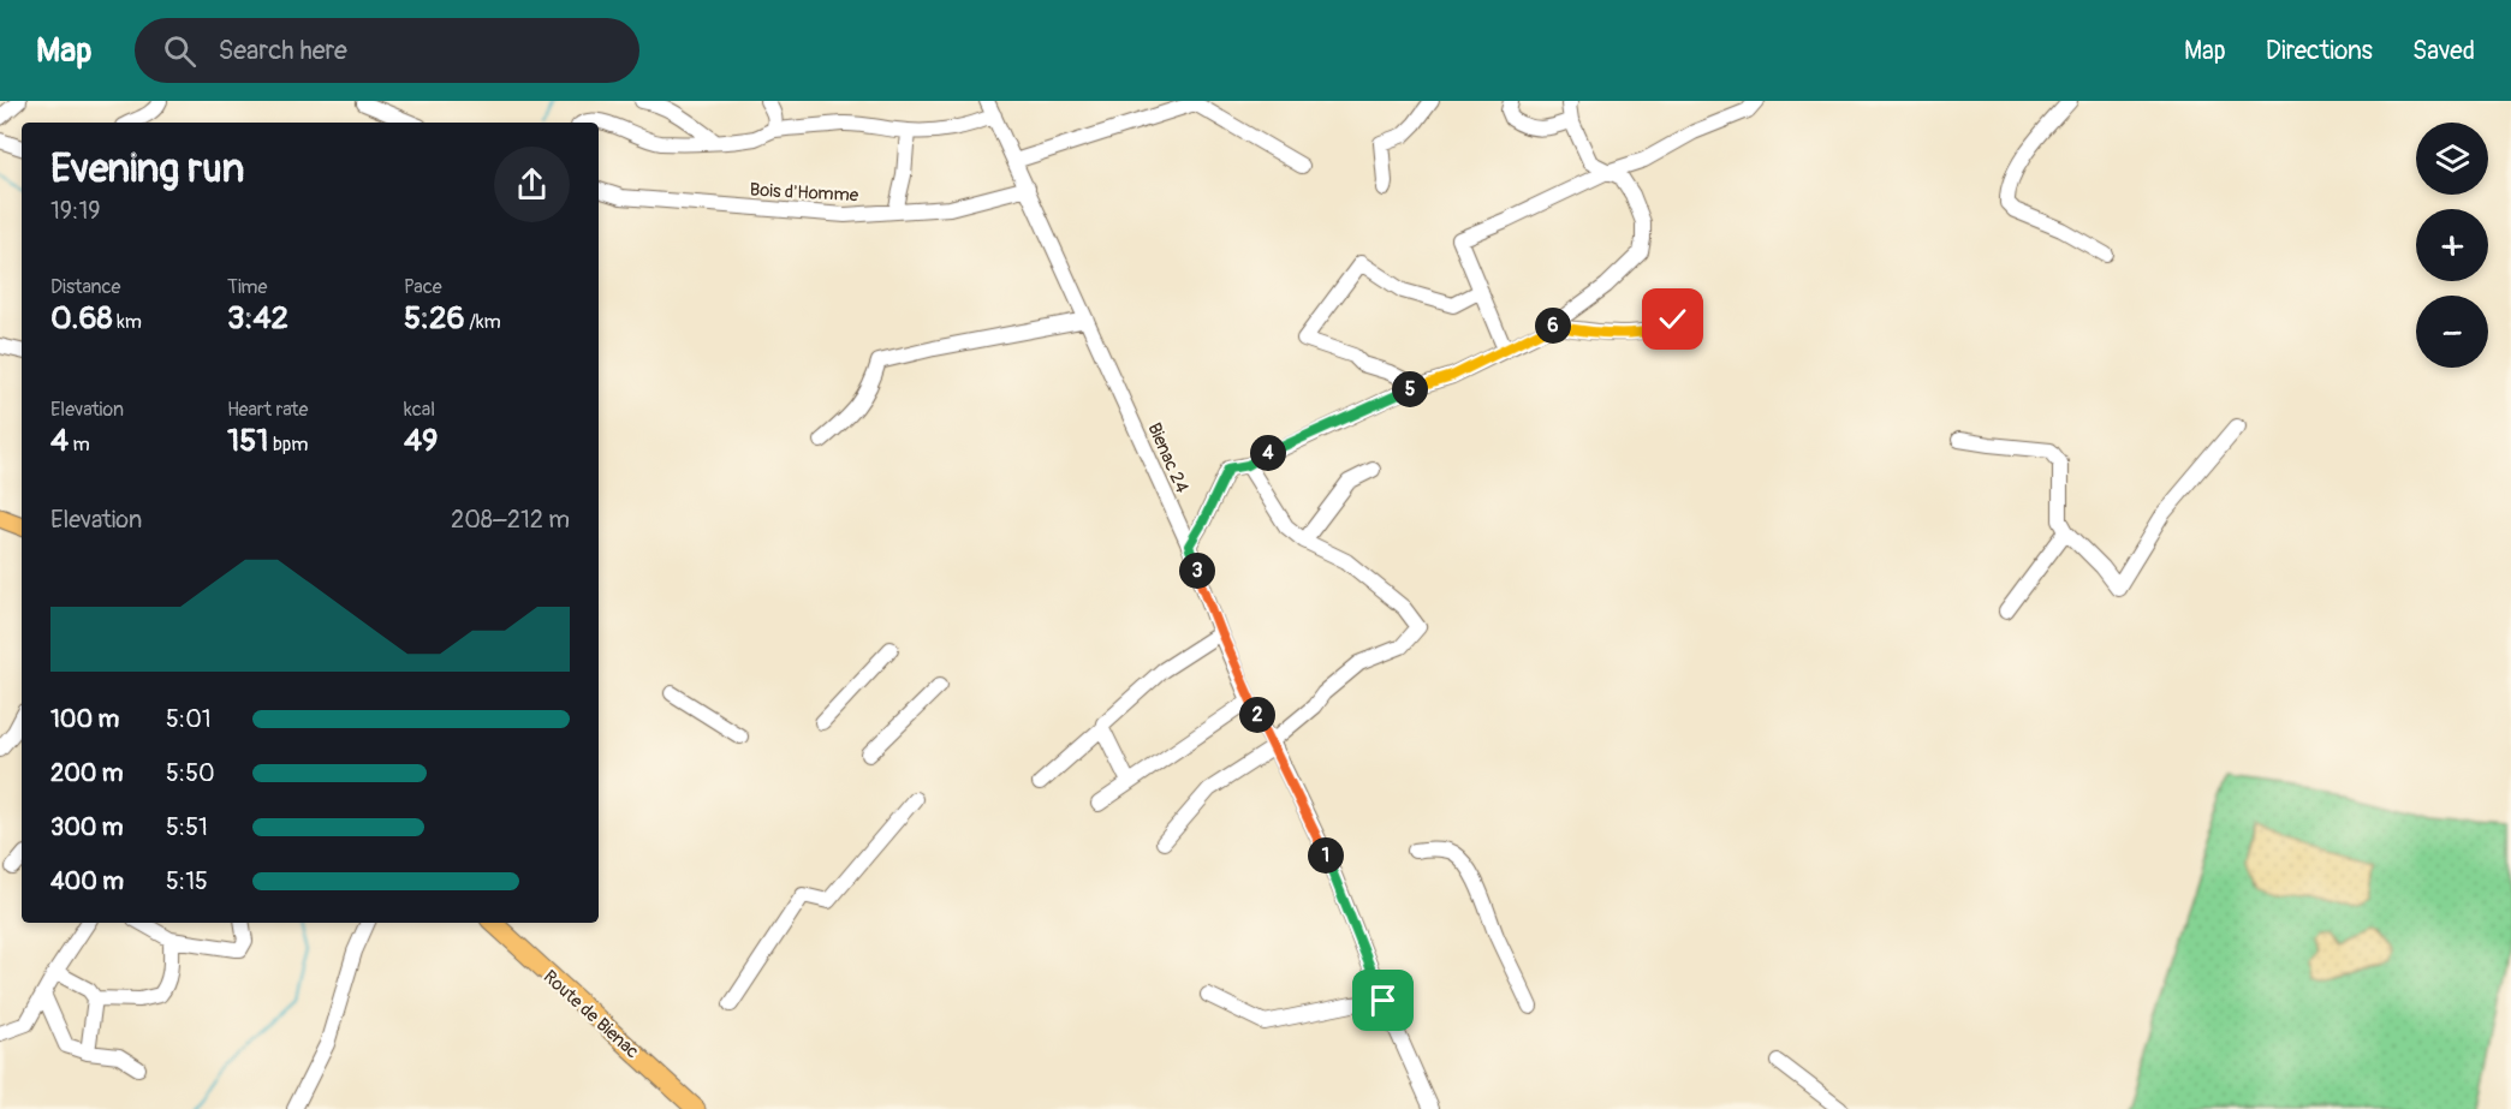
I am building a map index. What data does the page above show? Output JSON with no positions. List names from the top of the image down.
{
  "streets": {
    "main road": ["Route de Bienac"],
    "street": ["Bois d'Homme", "Bienac 24"]
  },
  "crossings": [
    ["Bois d'Homme", "Bienac 24"]
  ],
  "page": {
    "header": "Map",
    "search": "Search here",
    "nav": ["Map", "Directions", "Saved"],
    "map_buttons": ["+", "−"],
    "heading": ["Evening run", "19:19"],
    "stats": [
      ["Distance", "0.68 km"],
      ["Time", "3:42"],
      ["Pace", "5:26 /km"],
      ["Elevation", "4 m"],
      ["Heart rate", "151 bpm"],
      ["kcal", "49"]
    ],
    "pins": [
      "6",
      "5",
      "4",
      "3",
      "2",
      "1"
    ],
    "chart": ["Elevation", "208–212 m"],
    "list": [
      {
        "name": "100 m",
        "note": "5:01"
      },
      {
        "name": "200 m",
        "note": "5:50"
      },
      {
        "name": "300 m",
        "note": "5:51"
      },
      {
        "name": "400 m",
        "note": "5:15"
      }
    ]
  }
}
